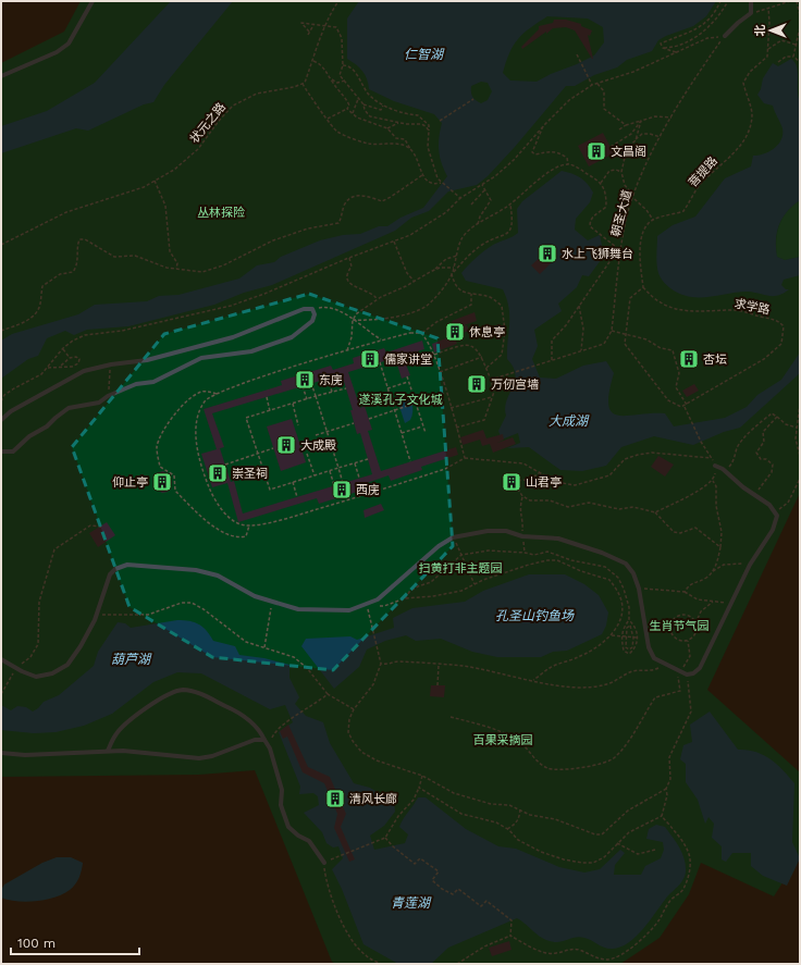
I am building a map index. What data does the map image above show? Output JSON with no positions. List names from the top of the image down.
{
  "streets": {
    "path": [
      "状元之路",
      "菩提路",
      "朝圣大道",
      "求学路"
    ]
  },
  "water": [
    "仁智湖",
    "大成湖",
    "孔圣山钓鱼场",
    "葫芦湖",
    "青莲湖"
  ],
  "parks": [
    "丛林探险",
    "遂溪孔子文化城",
    "扫黄打非主题园",
    "生肖节气园",
    "百果采摘园"
  ],
  "places": {
    "building": [
      "文昌阁",
      "水上飞狮舞台",
      "休息亭",
      "儒家讲堂",
      "杏坛",
      "东庑",
      "万仞宫墙",
      "大成殿",
      "崇圣祠",
      "仰止亭",
      "山君亭",
      "西庑",
      "清风长廊"
    ]
  },
  "scale_bar": "100 m",
  "north": "left"
}
